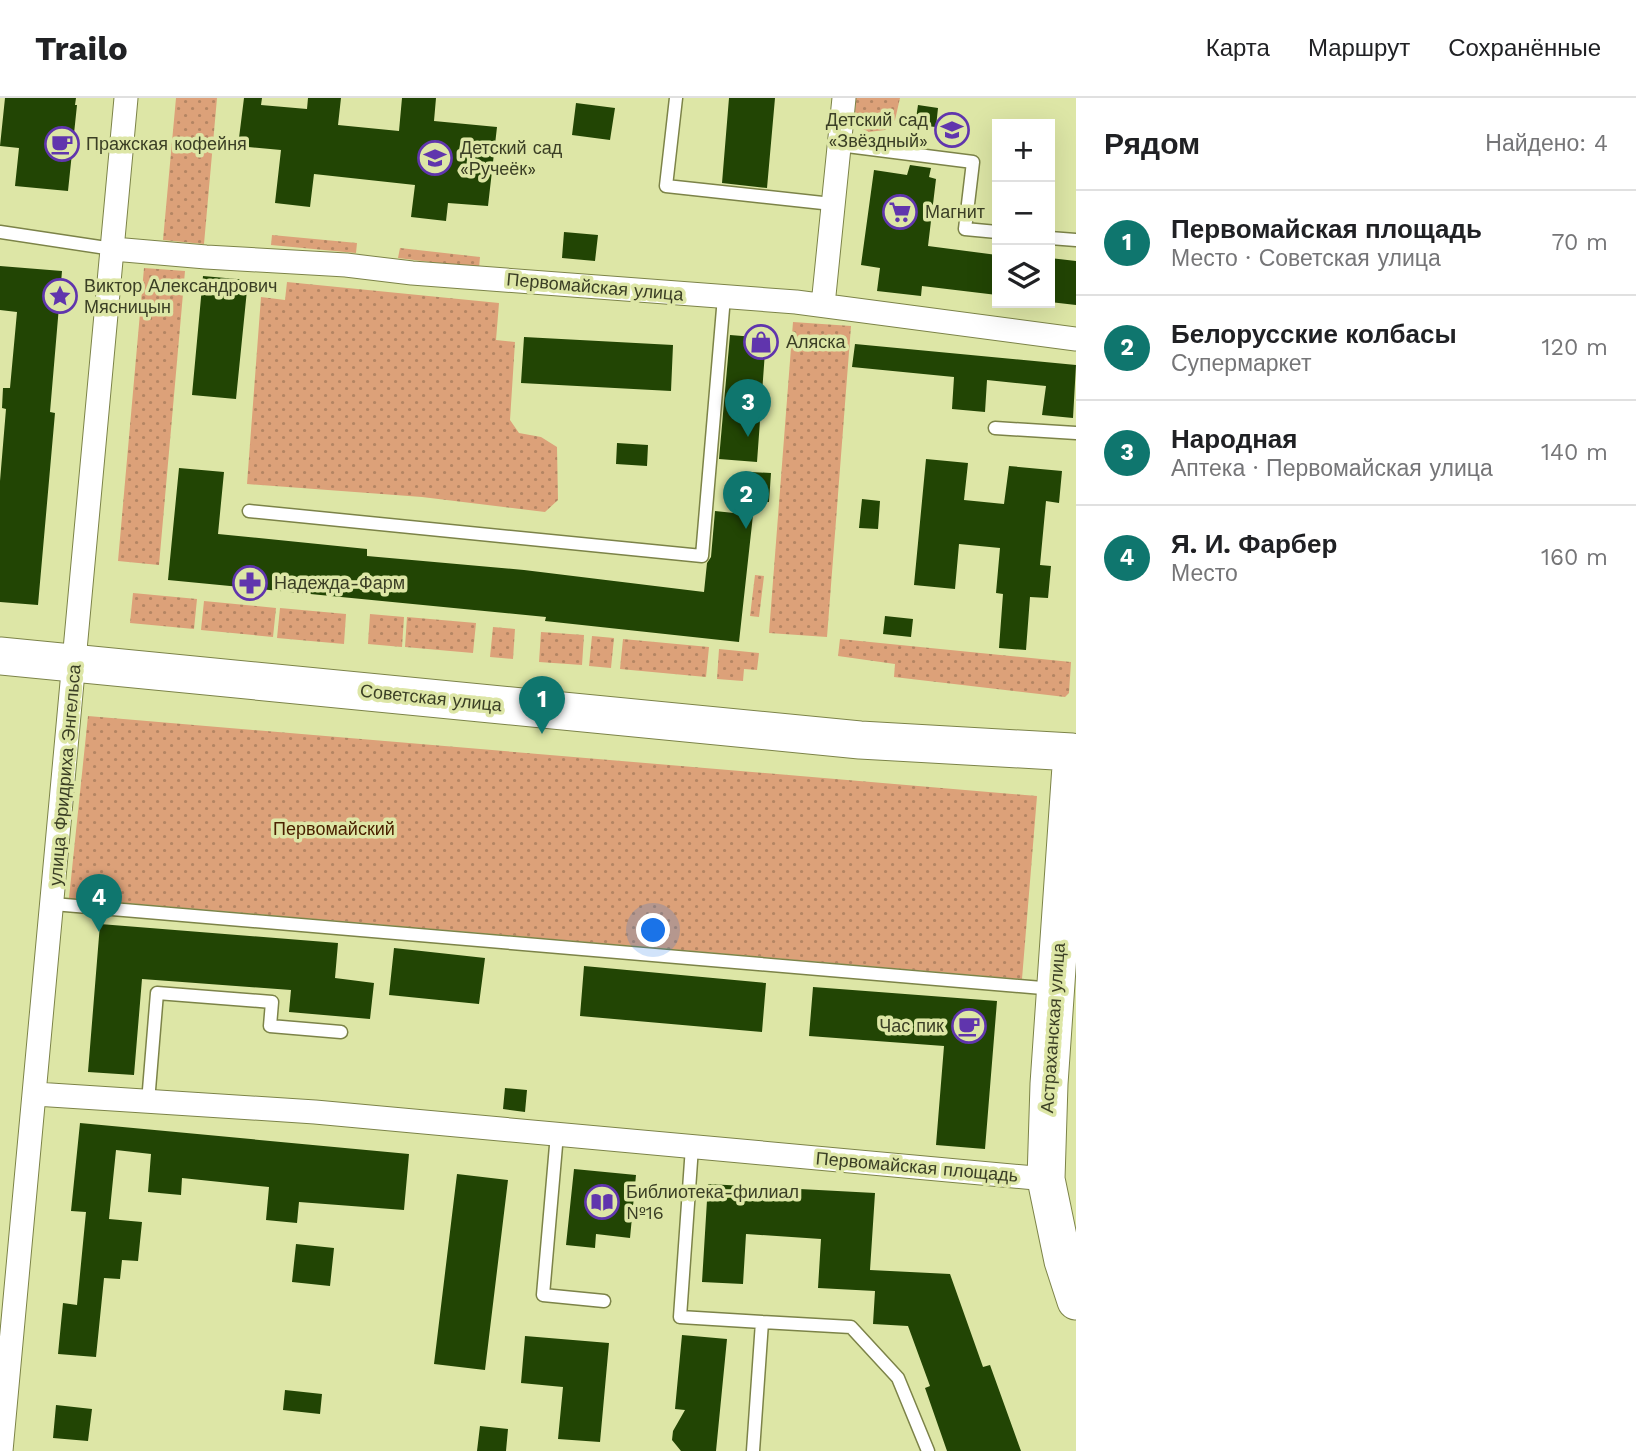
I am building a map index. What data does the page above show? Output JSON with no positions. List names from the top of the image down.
{
  "streets": {
    "main road": ["Советская улица", "Астраханская улица"],
    "street": ["Первомайская улица", "улица Фридриха Энгельса", "Первомайская площадь"]
  },
  "crossings": [
    ["Первомайская улица", "улица Фридриха Энгельса"],
    ["Советская улица", "улица Фридриха Энгельса"],
    ["Советская улица", "Астраханская улица"],
    ["улица Фридриха Энгельса", "Первомайская площадь"],
    ["Астраханская улица", "Первомайская площадь"]
  ],
  "parks": ["Первомайский"],
  "places": {
    "school or university": ["Детский сад «Звёздный»", "Детский сад «Ручеёк»"],
    "cafe": ["Пражская кофейня", "Час пик"],
    "supermarket": ["Магнит"],
    "place": ["Виктор Александрович Мясницын"],
    "shop": ["Аляска"],
    "pharmacy": ["Надежда-Фарм"],
    "library": ["Библиотека-филиал №16"]
  },
  "page": {
    "header": "Trailo",
    "nav": ["Карта", "Маршрут", "Сохранённые"],
    "heading": ["Рядом", "Найдено: 4"],
    "map_buttons": ["+", "−"],
    "list": [
      {
        "mark": "1",
        "name": "Первомайская площадь",
        "note": "Место · Советская улица",
        "value": "70 m"
      },
      {
        "mark": "2",
        "name": "Белорусские колбасы",
        "note": "Супермаркет",
        "value": "120 m"
      },
      {
        "mark": "3",
        "name": "Народная",
        "note": "Аптека · Первомайская улица",
        "value": "140 m"
      },
      {
        "mark": "4",
        "name": "Я. И. Фарбер",
        "note": "Место",
        "value": "160 m"
      }
    ],
    "pins": [
      "3",
      "2",
      "1",
      "4"
    ]
  }
}
